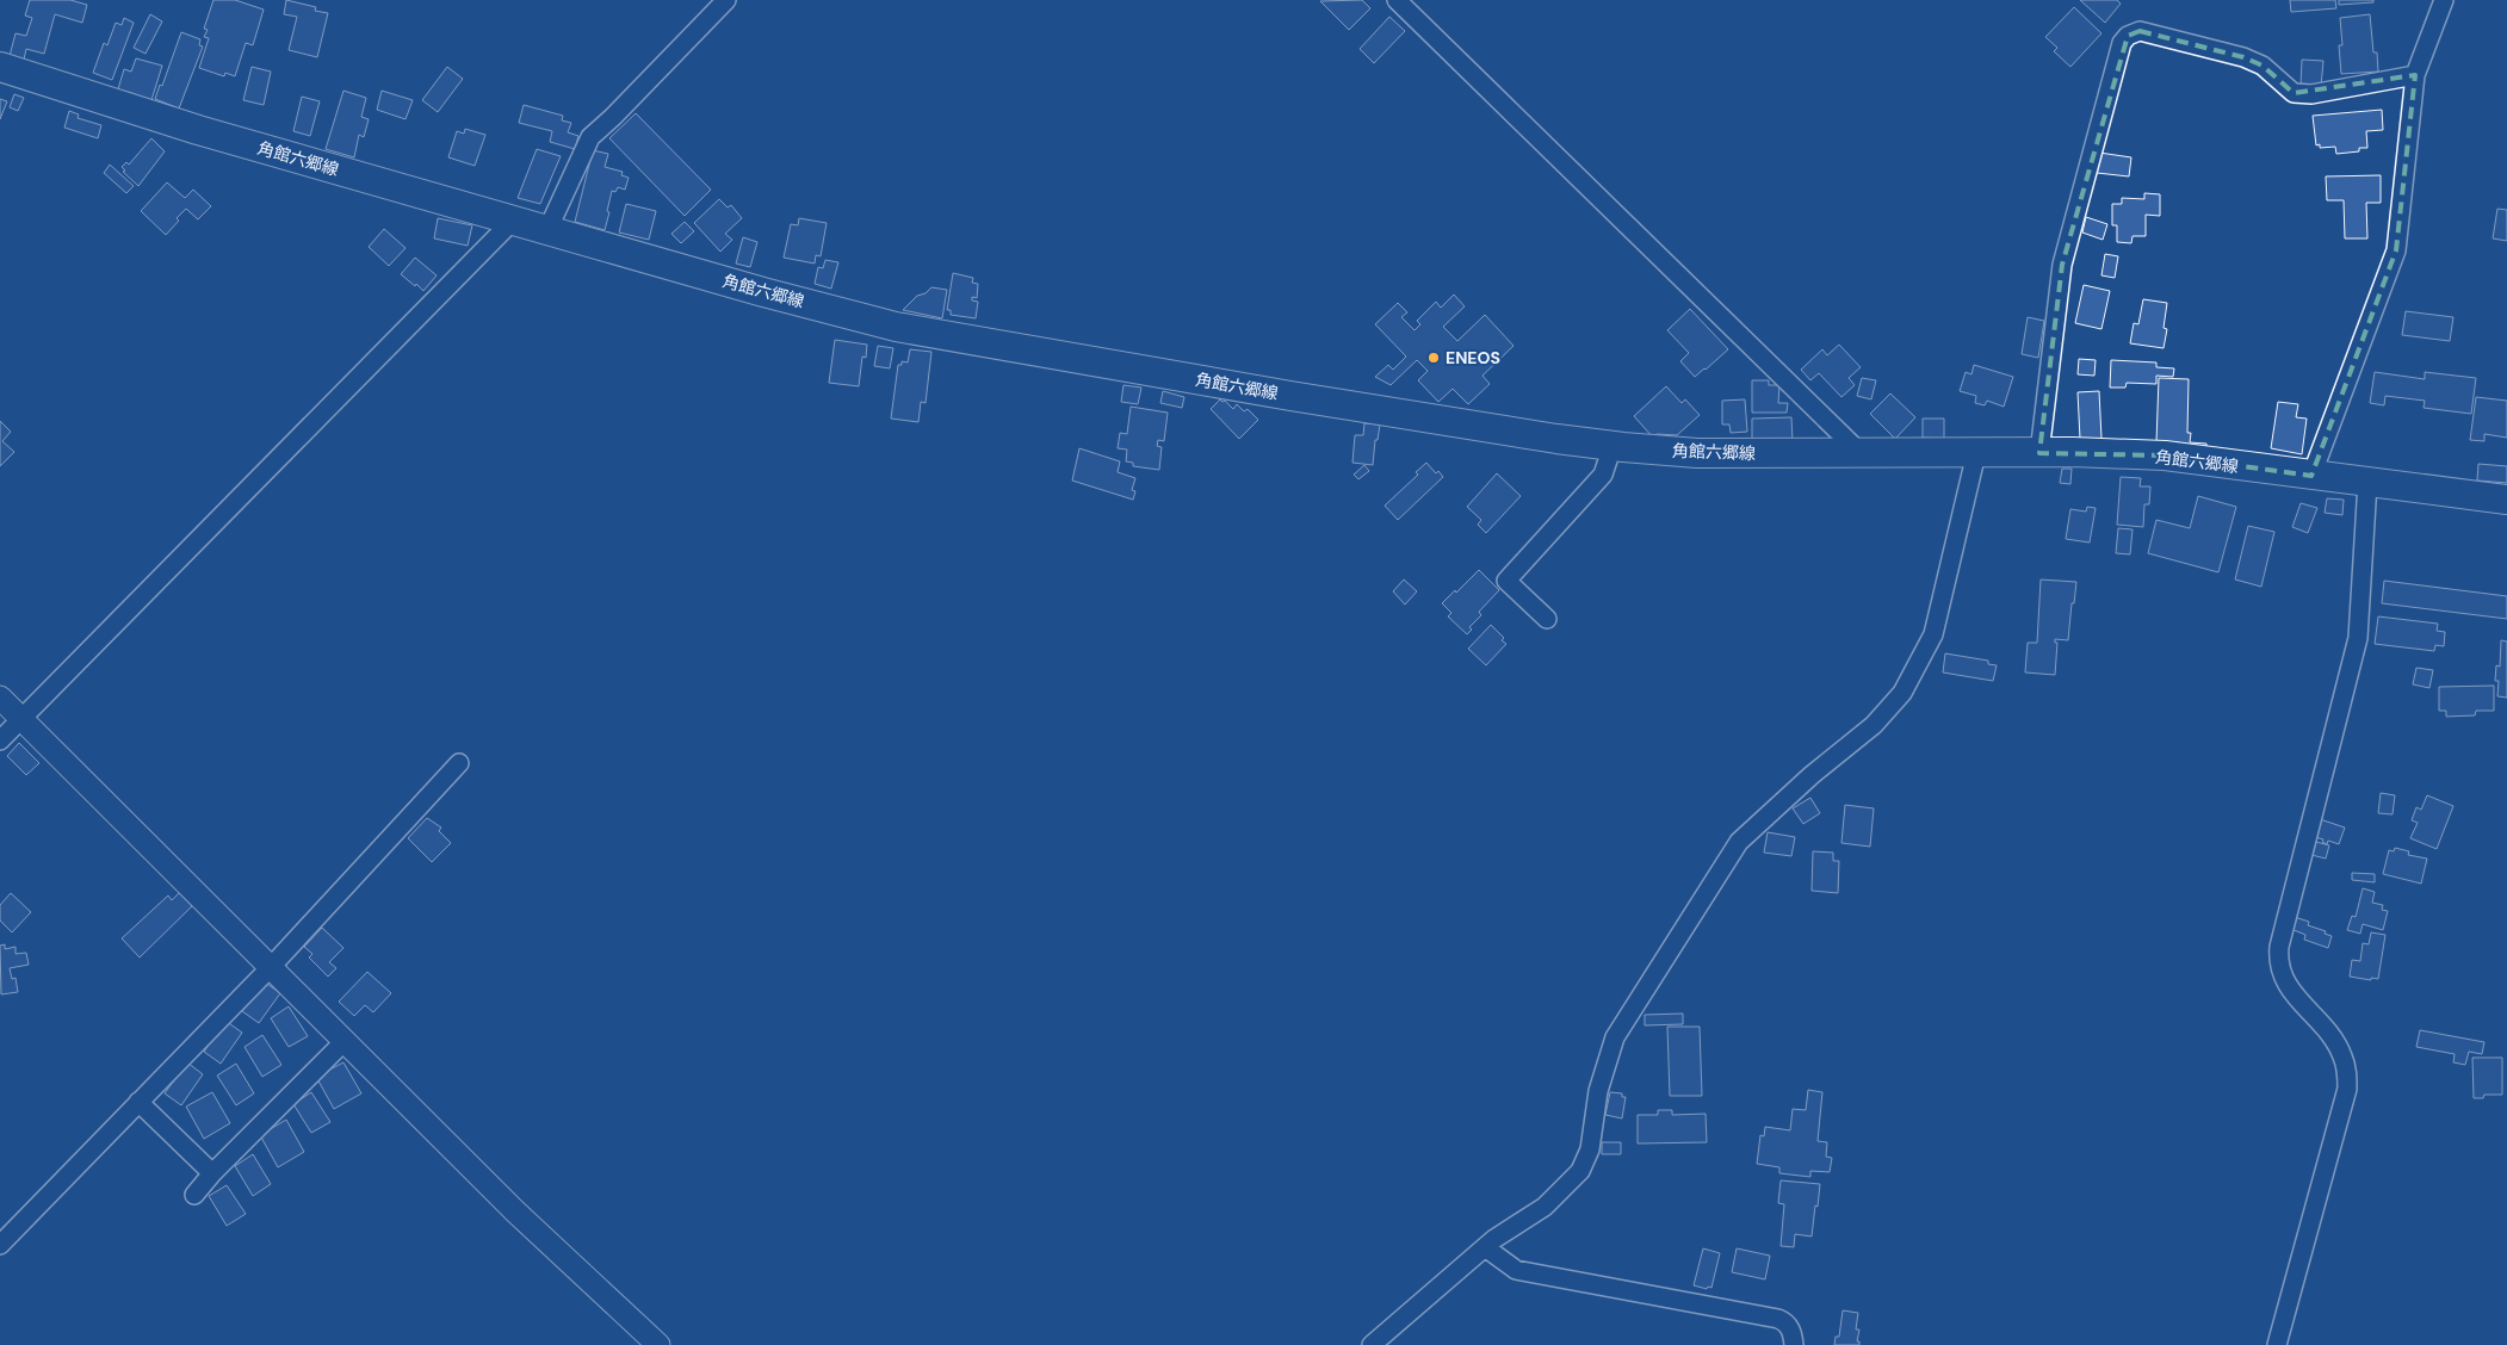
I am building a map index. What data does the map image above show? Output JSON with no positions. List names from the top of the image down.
{
  "streets": {
    "main road": ["角館六郷線"]
  },
  "places": ["ENEOS"]
}
